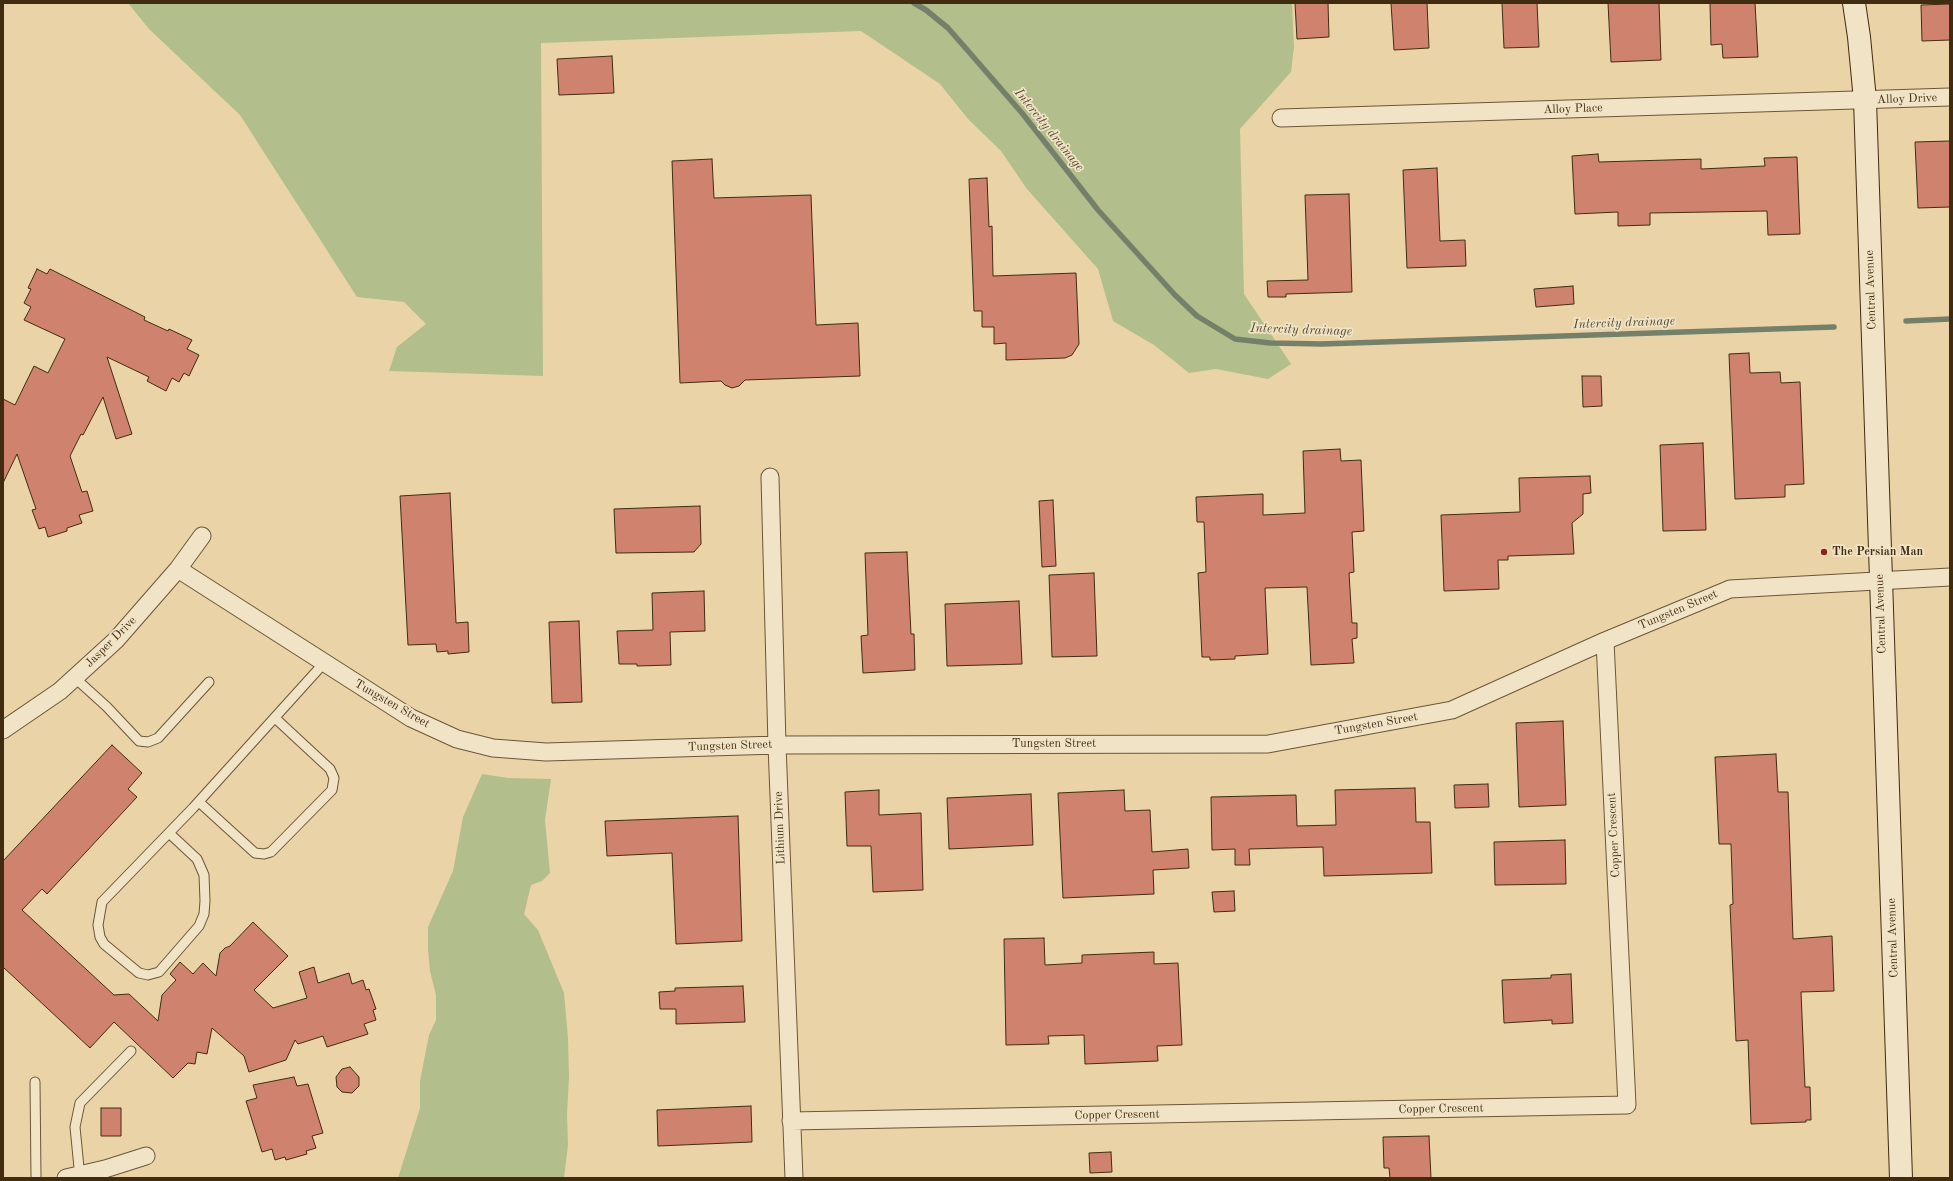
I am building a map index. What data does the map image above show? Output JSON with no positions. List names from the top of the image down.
{
  "streets": {
    "main road": ["Central Avenue"],
    "street": [
      "Alloy Drive",
      "Alloy Place",
      "Tungsten Street",
      "Jasper Drive",
      "Lithium Drive",
      "Copper Crescent"
    ]
  },
  "crossings": [
    ["Alloy Drive", "Alloy Place"],
    ["Alloy Drive", "Central Avenue"],
    ["Alloy Place", "Central Avenue"],
    ["Central Avenue", "Tungsten Street"],
    ["Tungsten Street", "Jasper Drive"],
    ["Tungsten Street", "Lithium Drive"],
    ["Tungsten Street", "Copper Crescent"],
    ["Lithium Drive", "Copper Crescent"]
  ],
  "water": ["Intercity drainage"],
  "places": ["The Persian Man"]
}
